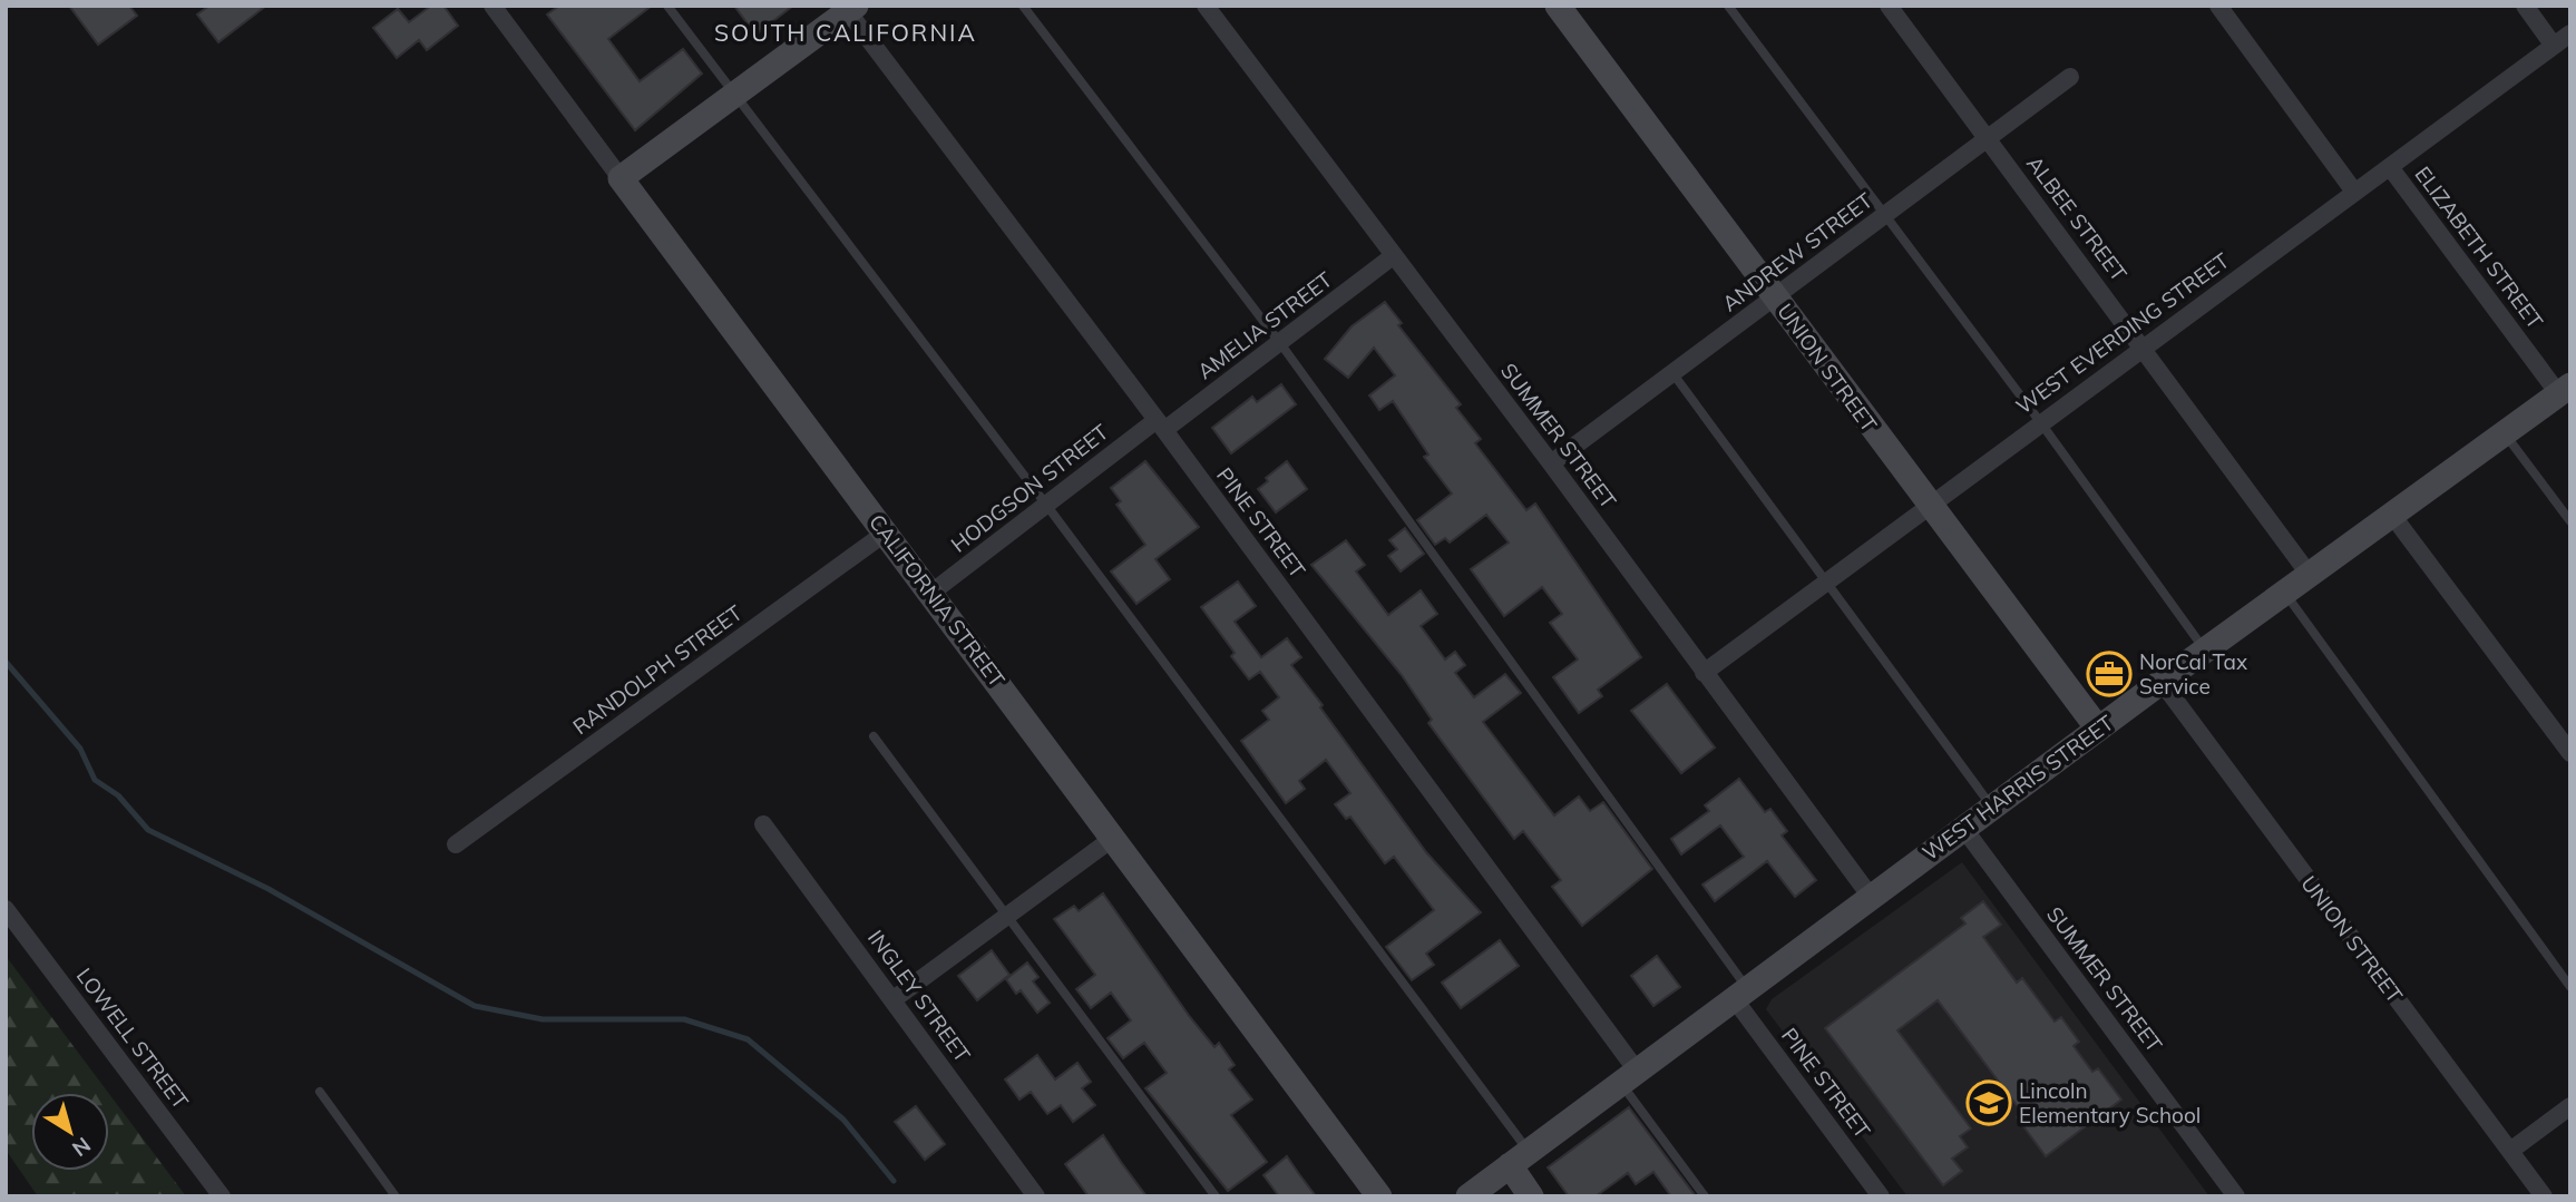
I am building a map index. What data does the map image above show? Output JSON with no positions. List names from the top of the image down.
{
  "streets": {
    "street": [
      "ALBEE STREET",
      "ELIZABETH STREET",
      "ANDREW STREET",
      "AMELIA STREET",
      "WEST EVERDING STREET",
      "UNION STREET",
      "SUMMER STREET",
      "HODGSON STREET",
      "PINE STREET",
      "CALIFORNIA STREET",
      "RANDOLPH STREET",
      "WEST HARRIS STREET",
      "INGLEY STREET",
      "LOWELL STREET"
    ]
  },
  "crossings": [
    ["ALBEE STREET", "ANDREW STREET"],
    ["ALBEE STREET", "WEST EVERDING STREET"],
    ["ALBEE STREET", "WEST HARRIS STREET"],
    ["ELIZABETH STREET", "WEST EVERDING STREET"],
    ["ELIZABETH STREET", "WEST HARRIS STREET"],
    ["ANDREW STREET", "UNION STREET"],
    ["ANDREW STREET", "SUMMER STREET"],
    ["AMELIA STREET", "SUMMER STREET"],
    ["AMELIA STREET", "HODGSON STREET"],
    ["AMELIA STREET", "PINE STREET"],
    ["WEST EVERDING STREET", "UNION STREET"],
    ["WEST EVERDING STREET", "SUMMER STREET"],
    ["UNION STREET", "WEST HARRIS STREET"],
    ["SUMMER STREET", "WEST HARRIS STREET"],
    ["HODGSON STREET", "PINE STREET"],
    ["HODGSON STREET", "CALIFORNIA STREET"],
    ["PINE STREET", "WEST HARRIS STREET"],
    ["CALIFORNIA STREET", "RANDOLPH STREET"]
  ],
  "districts": ["SOUTH CALIFORNIA"],
  "places": {
    "office": ["NorCal Tax Service"],
    "school or university": ["Lincoln Elementary School"]
  },
  "north": "bottom right"
}
